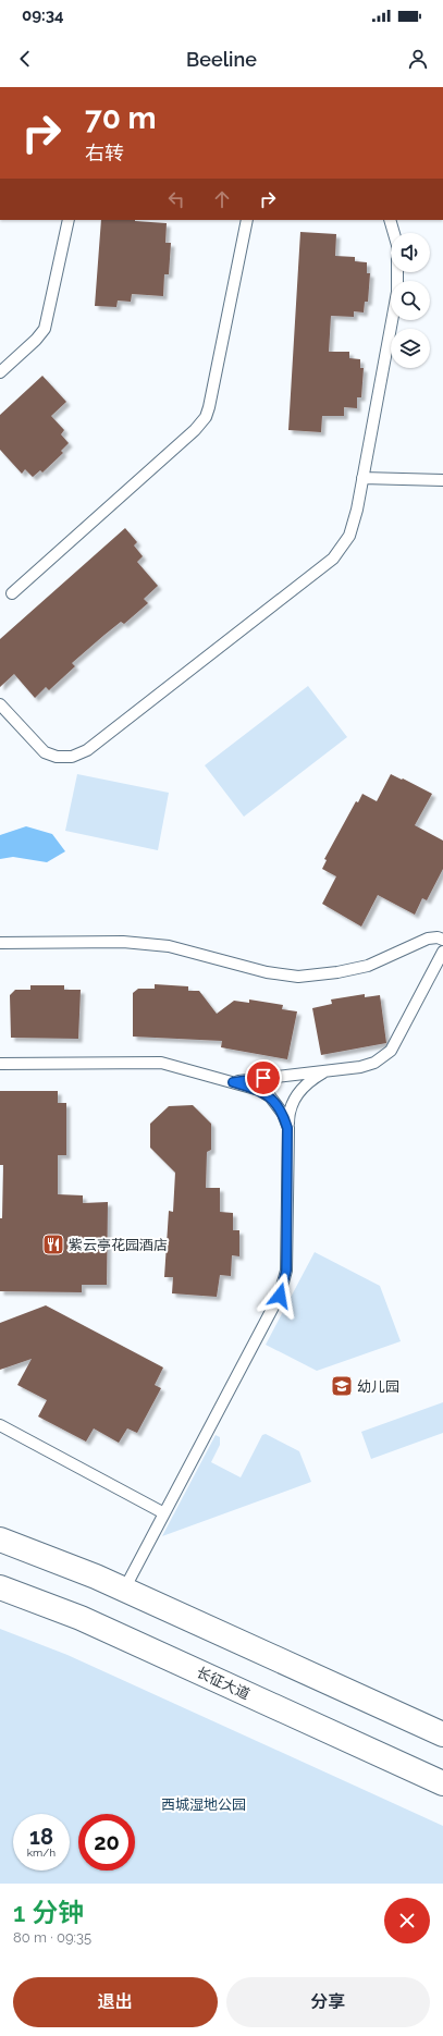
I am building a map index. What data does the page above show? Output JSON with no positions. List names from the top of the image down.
{
  "streets": {
    "main road": ["长征大道"]
  },
  "parks": ["西城湿地公园"],
  "places": {
    "restaurant": ["紫云亭花园酒店"],
    "school or university": ["幼儿园"]
  },
  "page": {
    "status": "09:34",
    "header": "Beeline",
    "turn": ["70 m", "右转"],
    "speed": "18 km/h",
    "limit": "20",
    "heading": ["1 分钟", "80 m · 09:35"],
    "buttons": ["退出", "分享"]
  }
}
